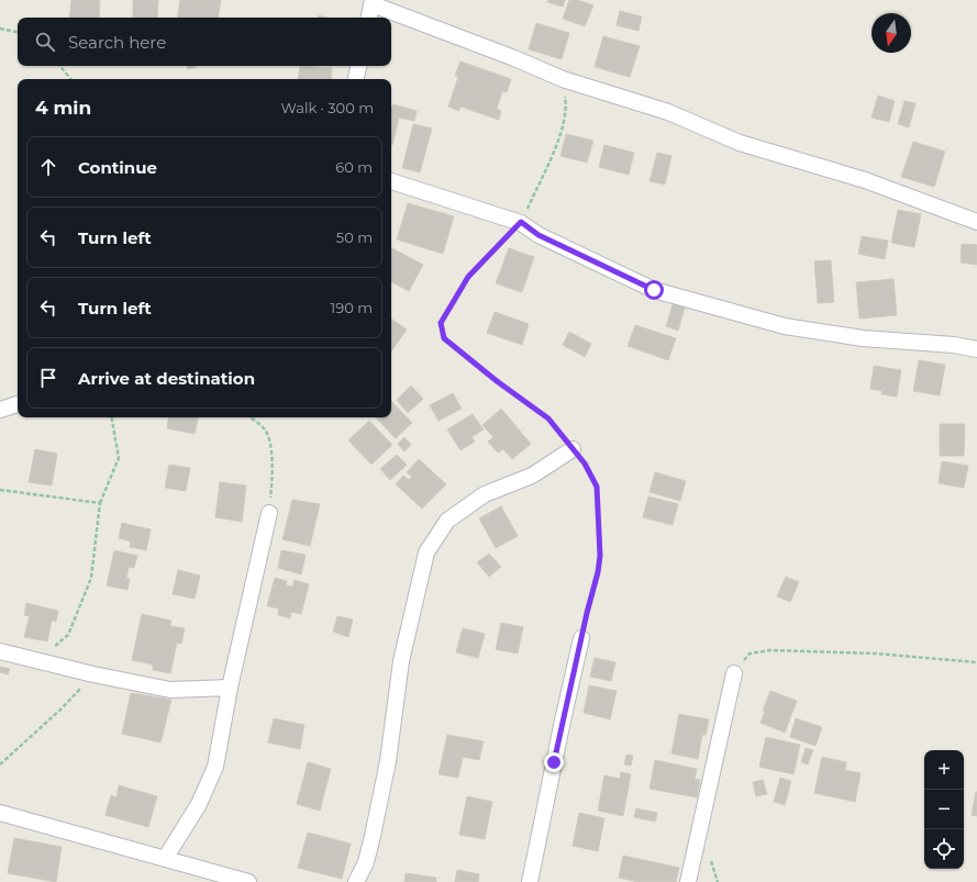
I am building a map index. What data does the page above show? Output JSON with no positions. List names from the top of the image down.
{
  "north": "bottom",
  "page": {
    "search": "Search here",
    "heading": ["4 min", "Walk · 300 m"],
    "list": [
      ["Continue", "60 m"],
      ["Turn left", "50 m"],
      ["Turn left", "190 m"],
      "Arrive at destination"
    ],
    "map_buttons": ["+", "−"]
  }
}
